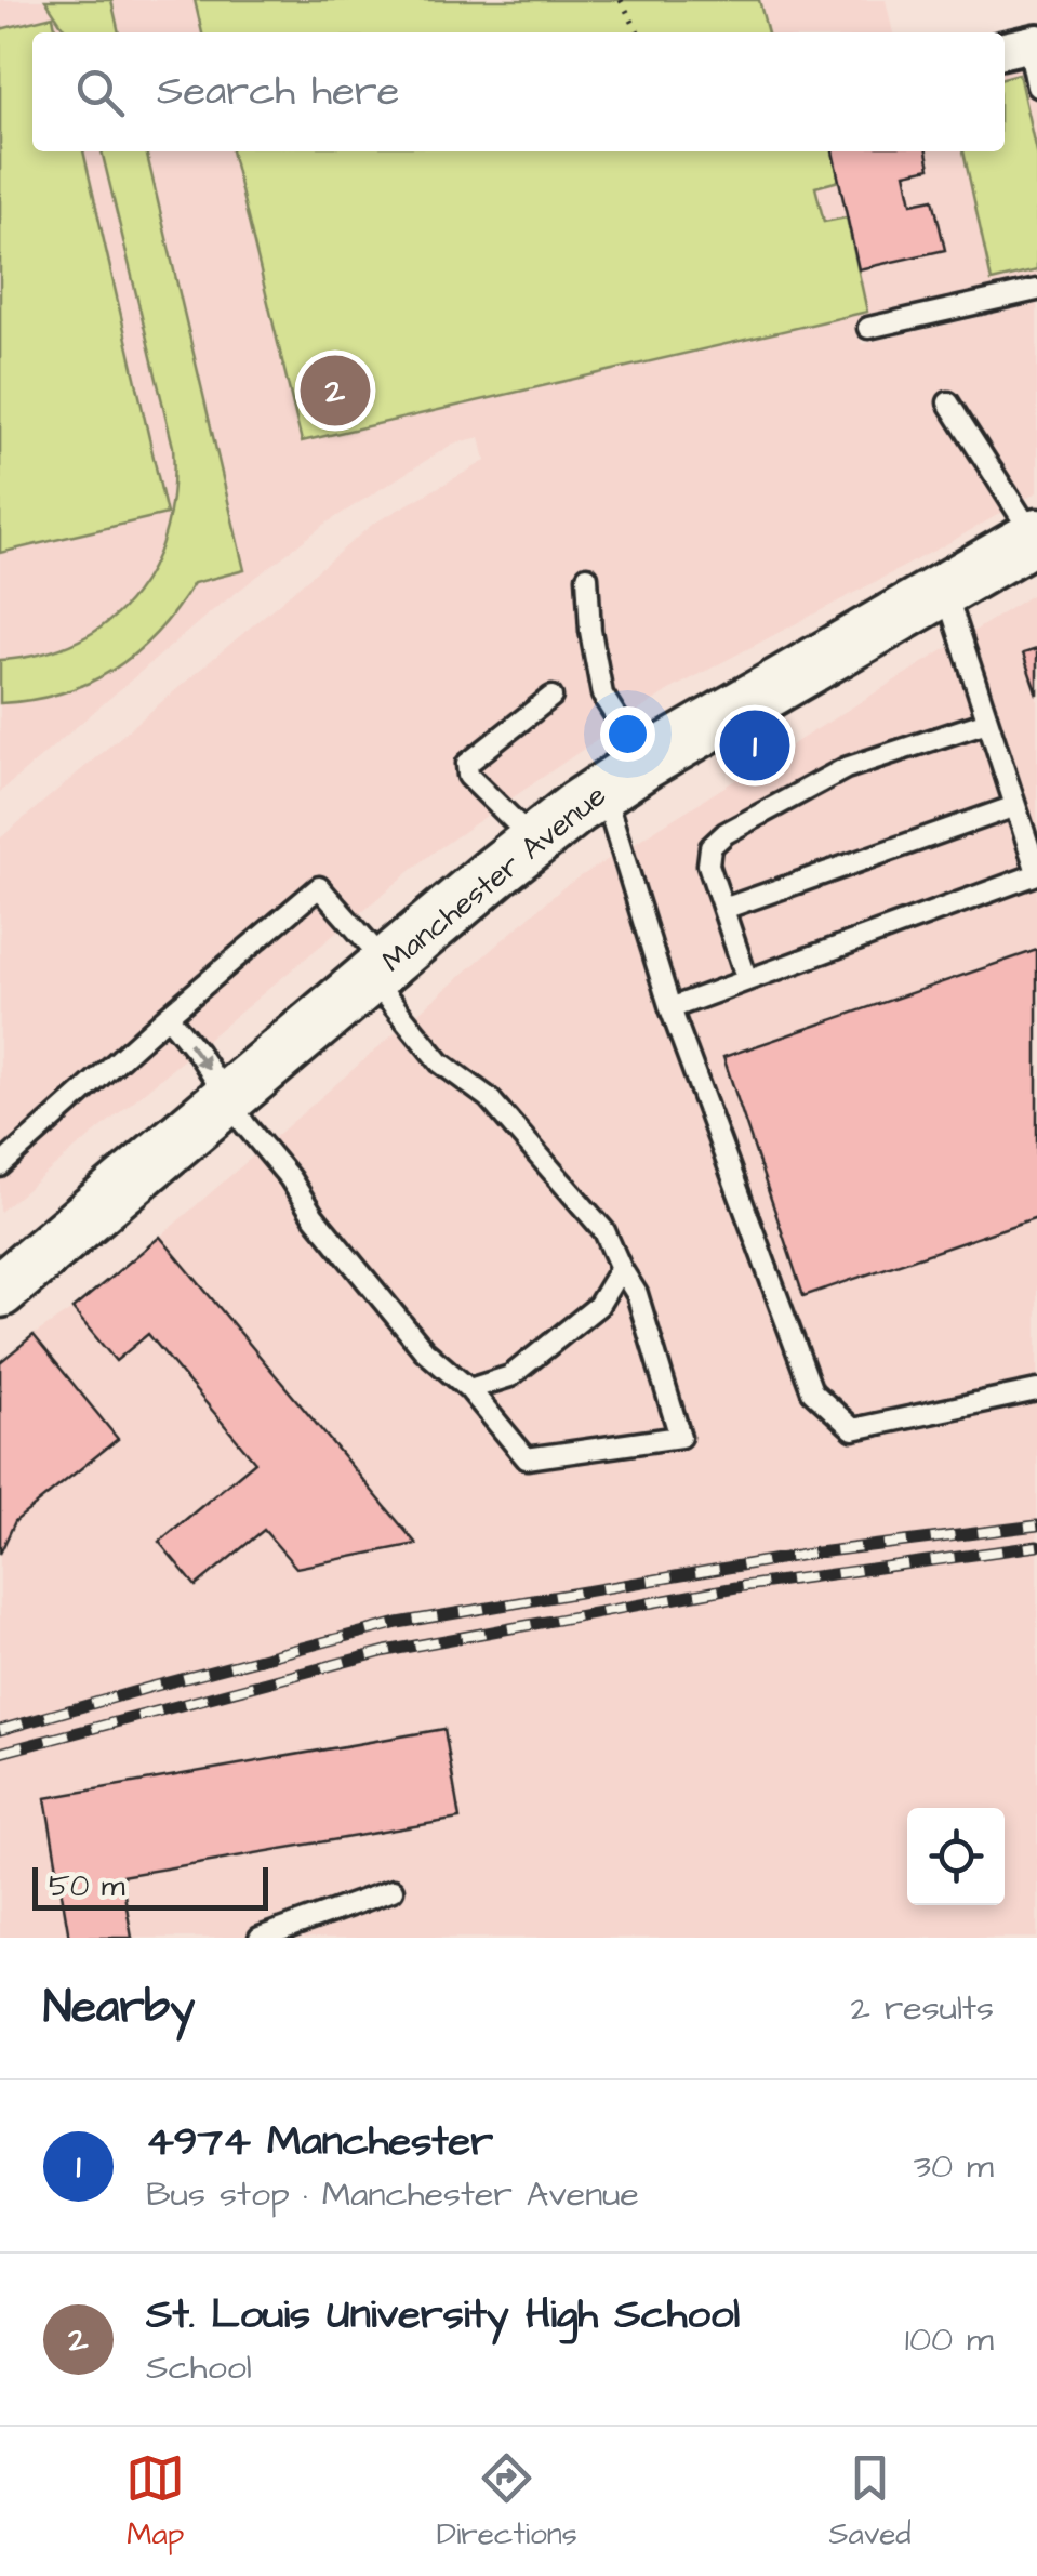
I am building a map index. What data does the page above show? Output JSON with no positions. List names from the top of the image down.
{
  "streets": {
    "main road": ["Manchester Avenue"]
  },
  "scale_bar": "50 m",
  "page": {
    "search": "Search here",
    "pins": ["2", "1"],
    "scale": "50 m",
    "heading": ["Nearby", "2 results"],
    "list": [
      {
        "mark": "1",
        "name": "4974 Manchester",
        "note": "Bus stop · Manchester Avenue",
        "value": "30 m"
      },
      {
        "mark": "2",
        "name": "St. Louis University High School",
        "note": "School",
        "value": "100 m"
      }
    ],
    "nav": ["Map", "Directions", "Saved"]
  }
}
